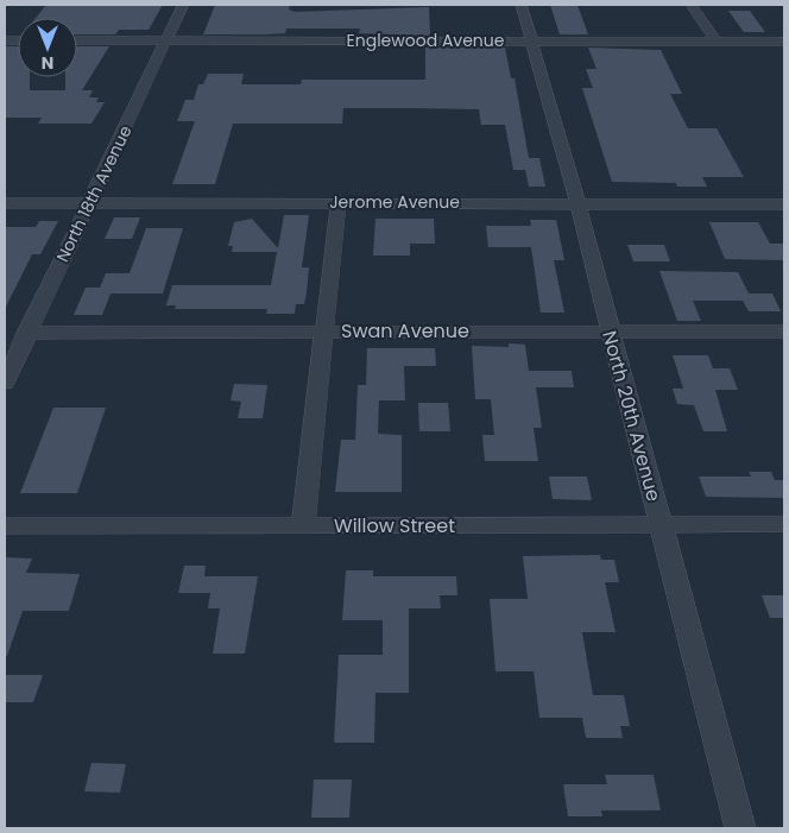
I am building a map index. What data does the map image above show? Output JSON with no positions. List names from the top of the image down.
{
  "streets": {
    "street": [
      "Englewood Avenue",
      "North 18th Avenue",
      "Jerome Avenue",
      "Swan Avenue",
      "North 20th Avenue",
      "Willow Street"
    ]
  },
  "crossings": [
    ["Englewood Avenue", "North 18th Avenue"],
    ["Englewood Avenue", "North 20th Avenue"],
    ["North 18th Avenue", "Jerome Avenue"],
    ["North 18th Avenue", "Swan Avenue"],
    ["Jerome Avenue", "North 20th Avenue"],
    ["Swan Avenue", "North 20th Avenue"],
    ["North 20th Avenue", "Willow Street"]
  ],
  "north": "bottom"
}
